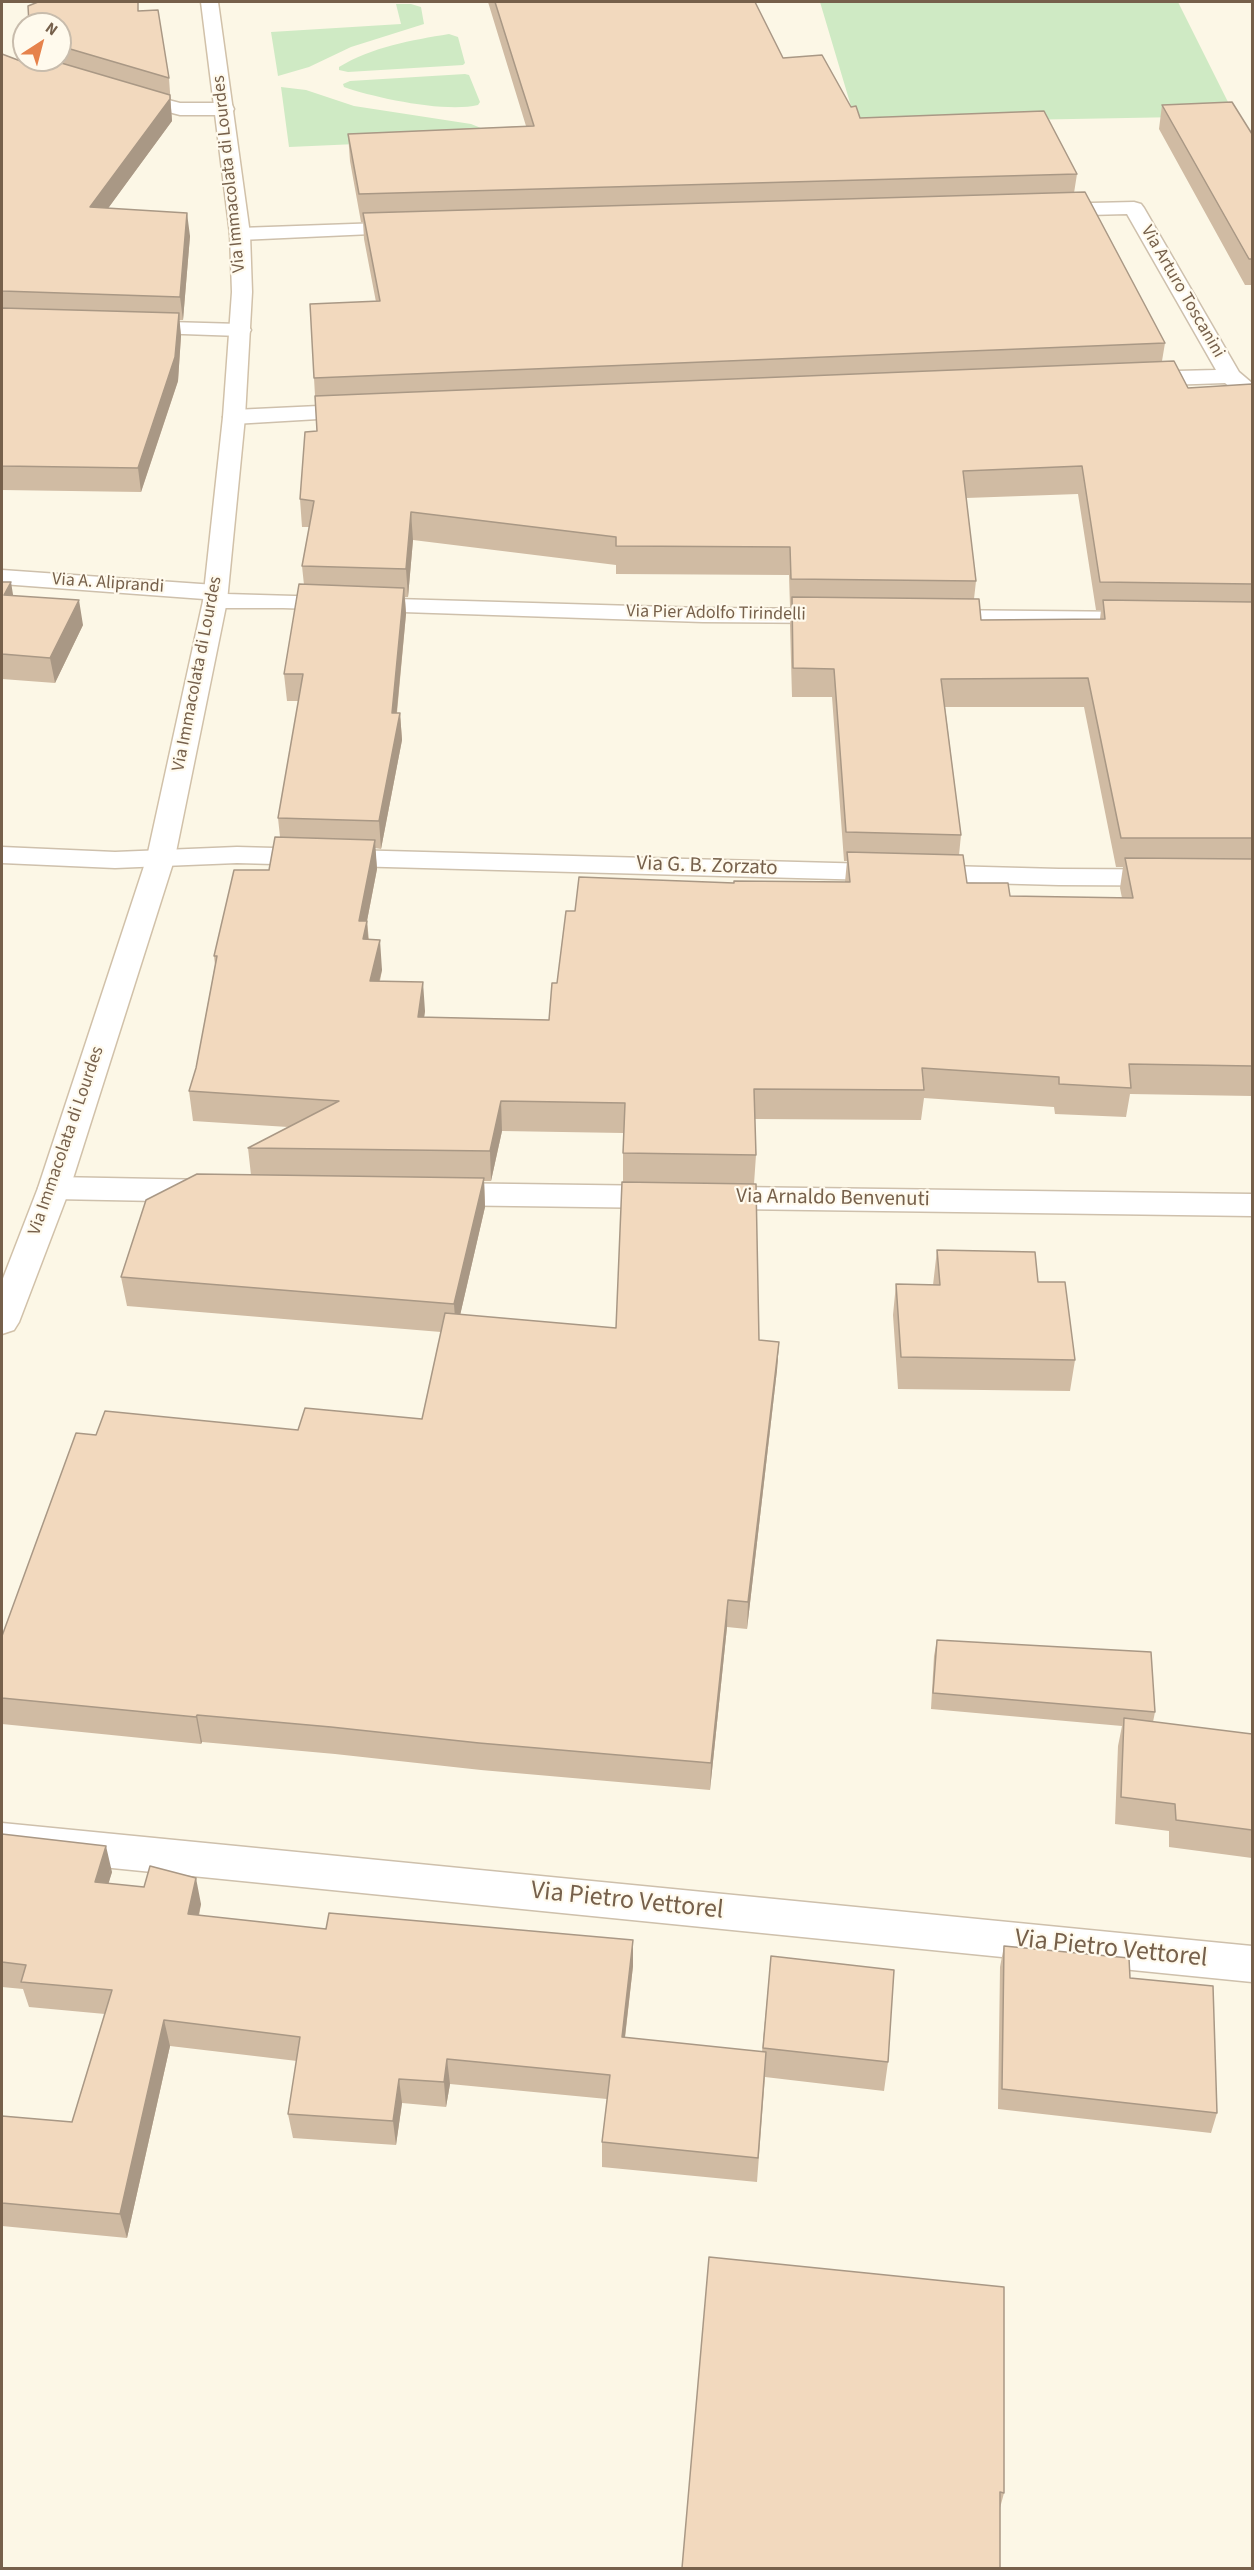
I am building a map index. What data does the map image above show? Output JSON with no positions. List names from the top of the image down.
{
  "streets": {
    "street": [
      "Via Immacolata di Lourdes",
      "Via Arturo Toscanini",
      "Via A. Aliprandi",
      "Via Pier Adolfo Tirindelli",
      "Via G. B. Zorzato",
      "Via Arnaldo Benvenuti",
      "Via Pietro Vettorel"
    ]
  },
  "crossings": [
    ["Via Immacolata di Lourdes", "Via A. Aliprandi"],
    ["Via Immacolata di Lourdes", "Via Pier Adolfo Tirindelli"],
    ["Via Immacolata di Lourdes", "Via G. B. Zorzato"],
    ["Via A. Aliprandi", "Via Pier Adolfo Tirindelli"]
  ],
  "north": "top right"
}
